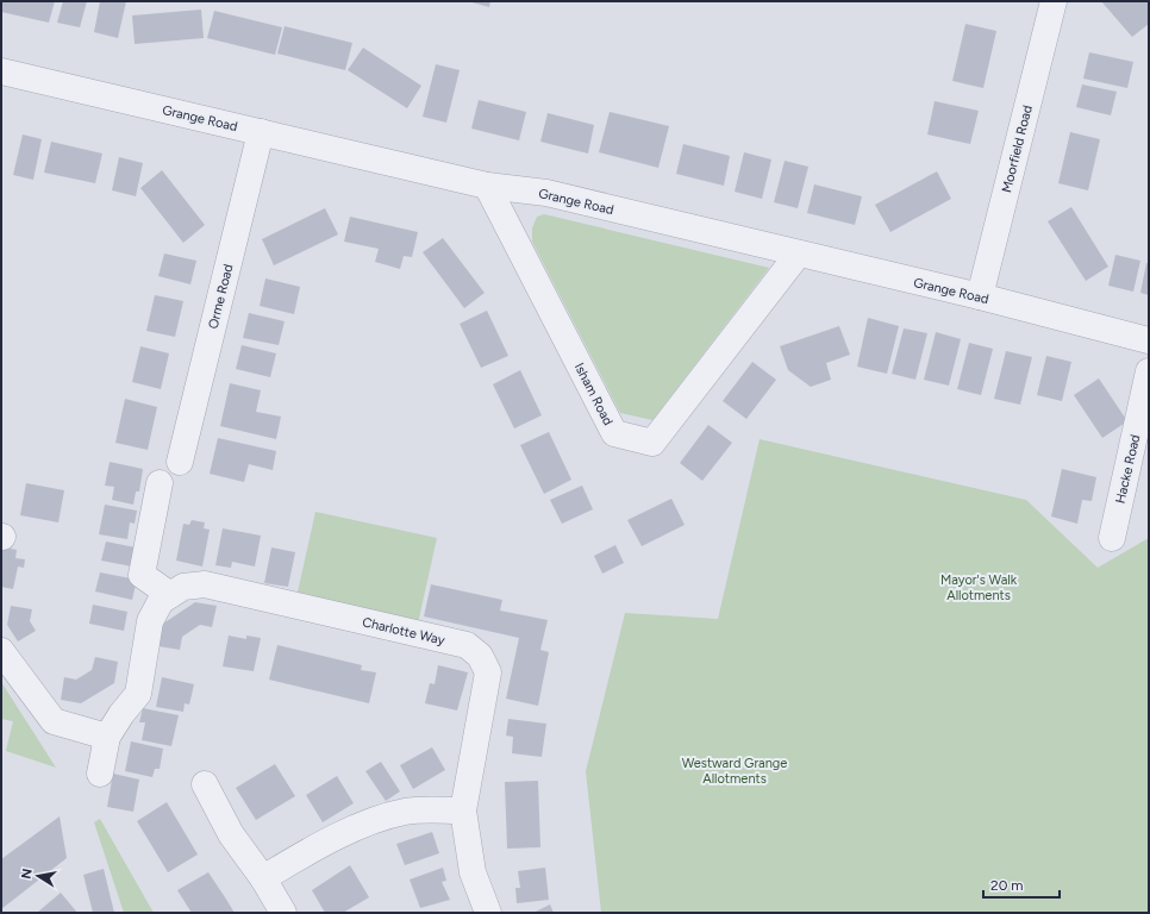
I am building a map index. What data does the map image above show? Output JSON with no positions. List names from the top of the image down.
{
  "streets": {
    "street": [
      "Grange Road",
      "Moorfield Road",
      "Orme Road",
      "Isham Road",
      "Hacke Road",
      "Charlotte Way"
    ]
  },
  "crossings": [
    ["Grange Road", "Moorfield Road"],
    ["Grange Road", "Orme Road"],
    ["Grange Road", "Isham Road"]
  ],
  "parks": ["Mayor's Walk Allotments", "Westward Grange Allotments"],
  "scale_bar": "20 m",
  "north": "left"
}
